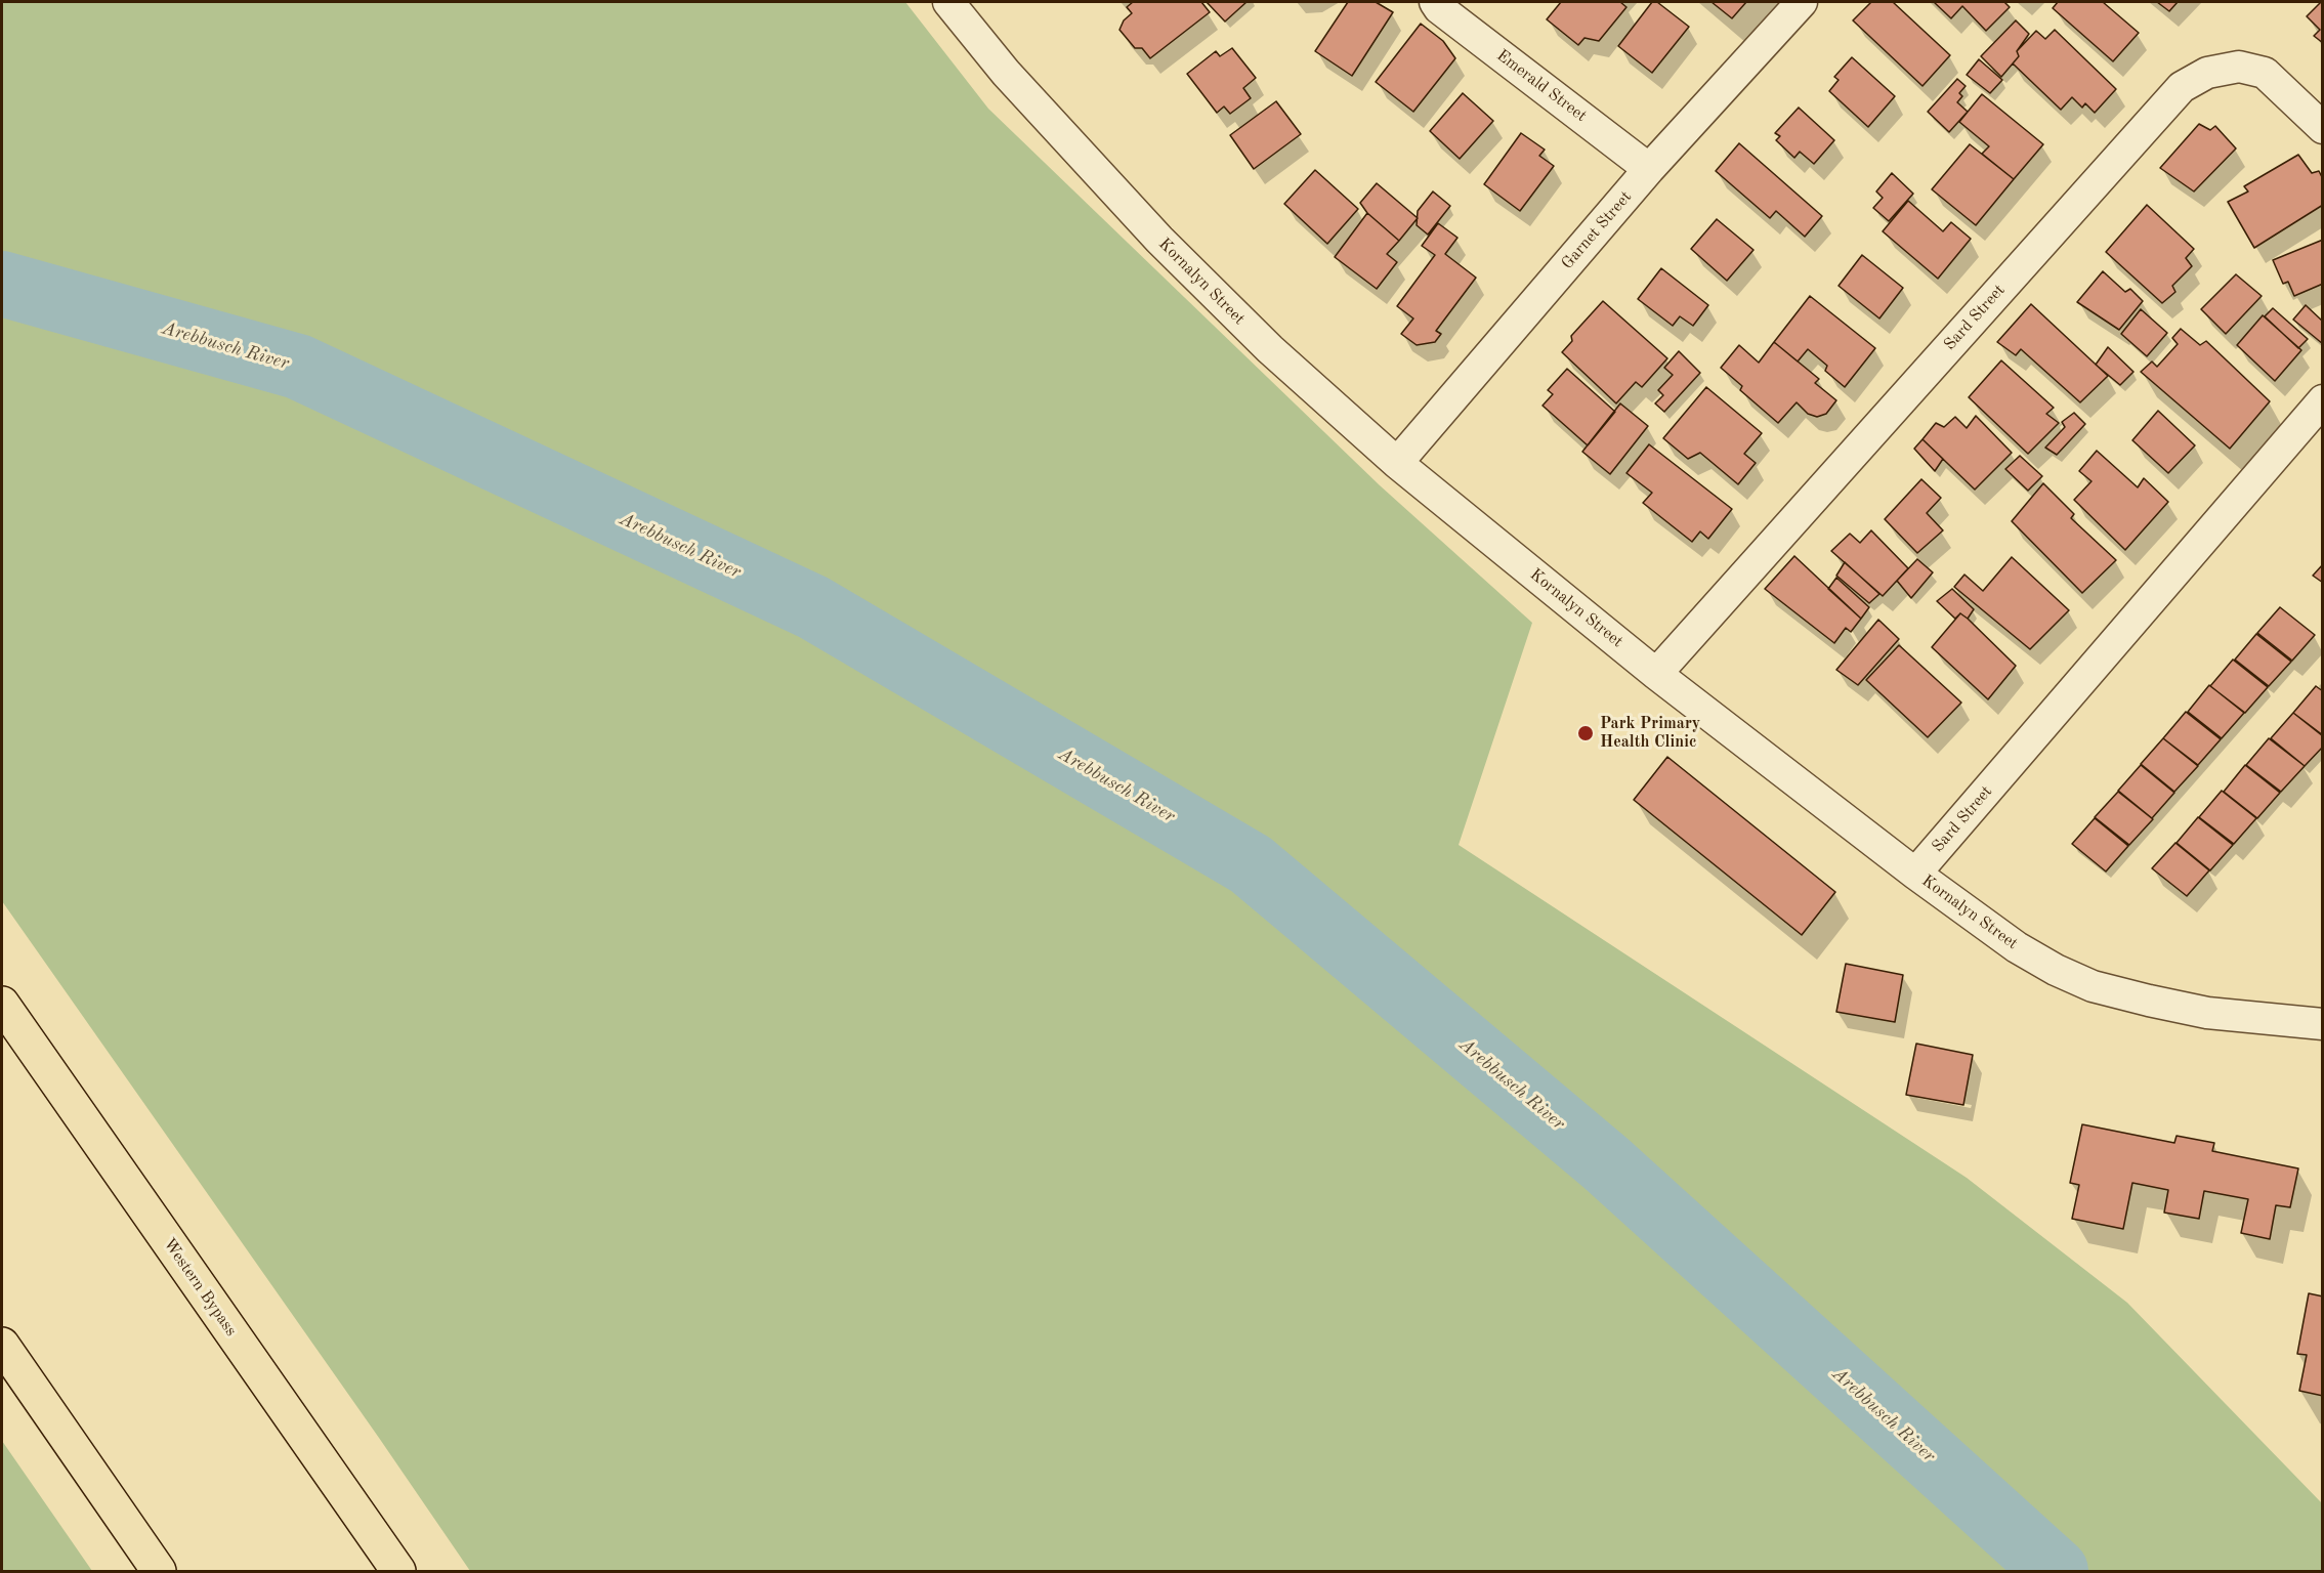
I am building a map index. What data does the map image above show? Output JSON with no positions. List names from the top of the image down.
{
  "streets": {
    "highway": ["Western Bypass"],
    "street": [
      "Emerald Street",
      "Garnet Street",
      "Kornalyn Street",
      "Sard Street"
    ]
  },
  "crossings": [
    ["Emerald Street", "Garnet Street"],
    ["Garnet Street", "Kornalyn Street"],
    ["Kornalyn Street", "Sard Street"]
  ],
  "water": ["Arebbusch River"],
  "places": ["Park Primary Health Clinic"]
}
